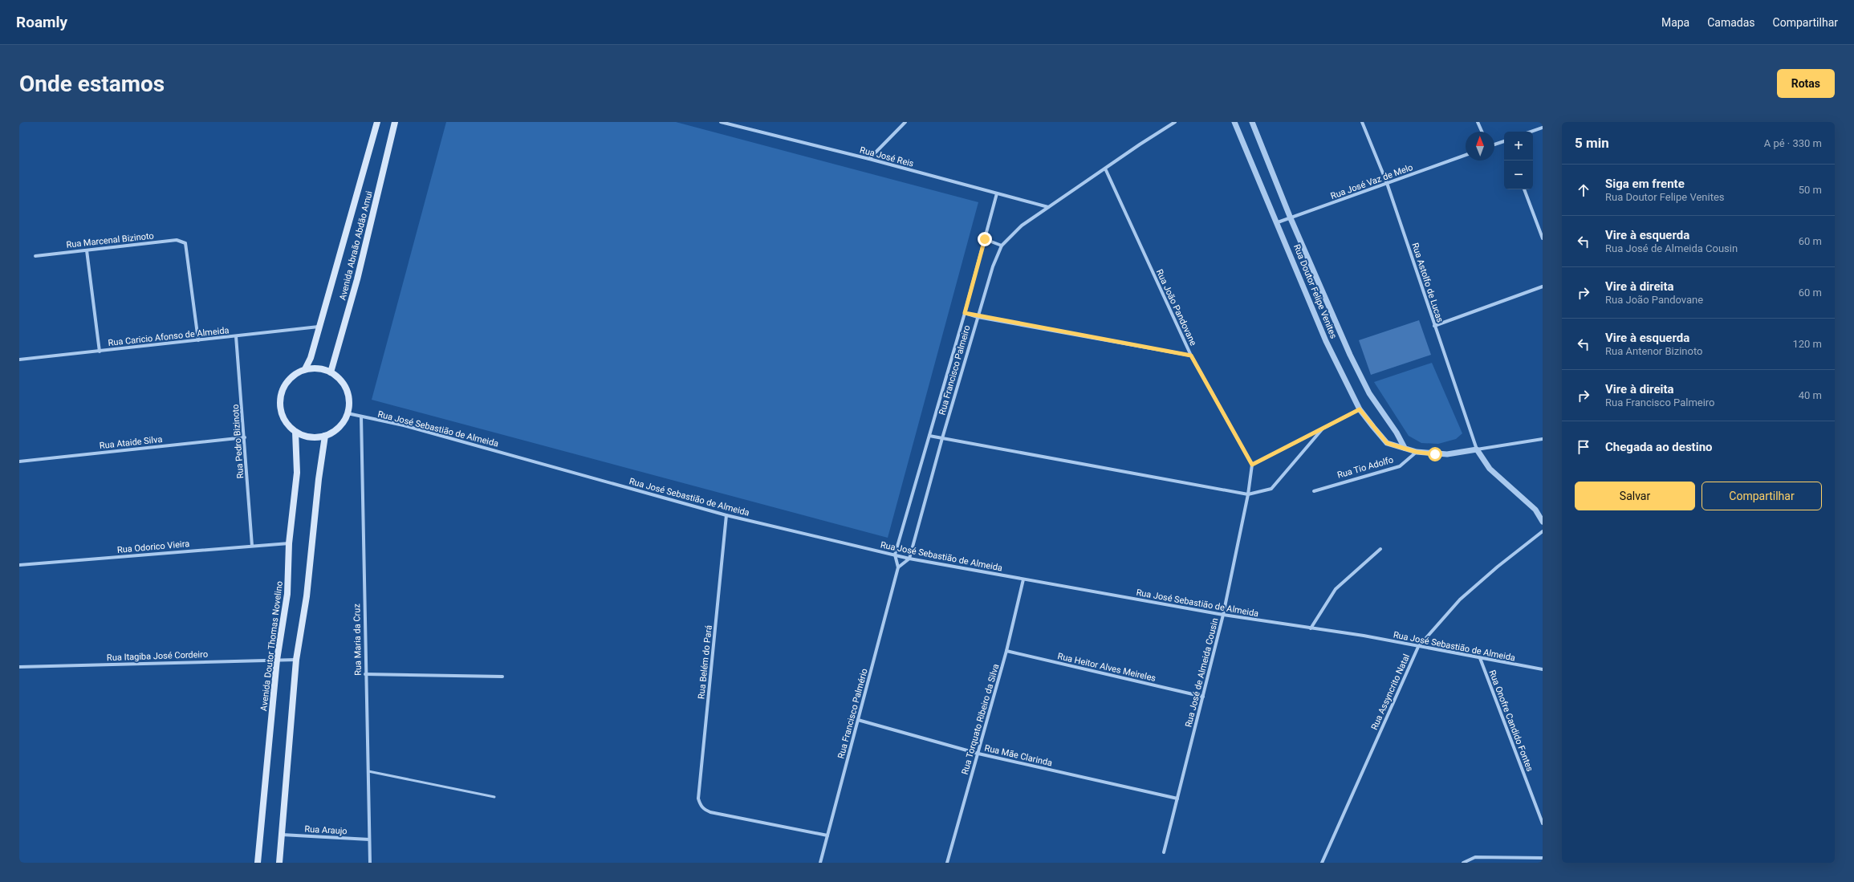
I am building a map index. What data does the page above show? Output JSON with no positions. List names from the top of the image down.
{
  "streets": {
    "main road": ["Avenida Abraão Abdão Amui", "Avenida Doutor Thomas Novelino"],
    "street": [
      "Rua José Reis",
      "Rua José Vaz de Melo",
      "Rua Marcenal Bizinoto",
      "Rua Astolfo de Lucas",
      "Rua Doutor Felipe Venites",
      "Rua João Pandovane",
      "Rua Caricio Afonso de Almeida",
      "Rua Francisco Palmeiro",
      "Rua José Sebastião de Almeida",
      "Rua Pedro Bizinoto",
      "Rua Ataide Silva",
      "Rua Tio Adolfo",
      "Rua Odorico Vieira",
      "Rua Maria da Cruz",
      "Rua Itagiba José Cordeiro",
      "Rua Belém do Pará",
      "Rua Heitor Alves Meireles",
      "Rua José de Almeida Cousin",
      "Rua Assyncrito Natal",
      "Rua Francisco Palmério",
      "Rua Torquato Ribeiro da Silva",
      "Rua Onofre Candido Fontes",
      "Rua Mãe Clarinda",
      "Rua Araujo"
    ]
  },
  "crossings": [
    ["Rua José Reis", "Rua Francisco Palmeiro"],
    ["Rua José Vaz de Melo", "Rua Astolfo de Lucas"],
    ["Rua José Vaz de Melo", "Rua Doutor Felipe Venites"],
    ["Rua Marcenal Bizinoto", "Rua Caricio Afonso de Almeida"],
    ["Avenida Abraão Abdão Amui", "Rua Caricio Afonso de Almeida"],
    ["Avenida Abraão Abdão Amui", "Rua José Sebastião de Almeida"],
    ["Avenida Abraão Abdão Amui", "Avenida Doutor Thomas Novelino"],
    ["Rua Astolfo de Lucas", "Rua Doutor Felipe Venites"],
    ["Rua Doutor Felipe Venites", "Rua Tio Adolfo"],
    ["Rua João Pandovane", "Rua Francisco Palmeiro"],
    ["Rua João Pandovane", "Rua José de Almeida Cousin"],
    ["Rua Caricio Afonso de Almeida", "Rua Pedro Bizinoto"],
    ["Rua Francisco Palmeiro", "Rua José Sebastião de Almeida"],
    ["Rua José Sebastião de Almeida", "Rua Maria da Cruz"],
    ["Rua José Sebastião de Almeida", "Avenida Doutor Thomas Novelino"],
    ["Rua José Sebastião de Almeida", "Rua Belém do Pará"],
    ["Rua José Sebastião de Almeida", "Rua José de Almeida Cousin"],
    ["Rua José Sebastião de Almeida", "Rua Assyncrito Natal"],
    ["Rua José Sebastião de Almeida", "Rua Torquato Ribeiro da Silva"],
    ["Rua José Sebastião de Almeida", "Rua Onofre Candido Fontes"],
    ["Rua Pedro Bizinoto", "Rua Ataide Silva"],
    ["Rua Pedro Bizinoto", "Rua Odorico Vieira"],
    ["Rua Odorico Vieira", "Avenida Doutor Thomas Novelino"],
    ["Rua Maria da Cruz", "Rua Araujo"],
    ["Avenida Doutor Thomas Novelino", "Rua Itagiba José Cordeiro"],
    ["Rua Belém do Pará", "Rua Francisco Palmério"],
    ["Rua Heitor Alves Meireles", "Rua José de Almeida Cousin"],
    ["Rua Heitor Alves Meireles", "Rua Torquato Ribeiro da Silva"],
    ["Rua José de Almeida Cousin", "Rua Mãe Clarinda"],
    ["Rua Francisco Palmério", "Rua Mãe Clarinda"],
    ["Rua Torquato Ribeiro da Silva", "Rua Mãe Clarinda"]
  ],
  "north": "top",
  "page": {
    "header": "Roamly",
    "nav": ["Mapa", "Camadas", "Compartilhar"],
    "buttons": [
      "Rotas",
      ["Salvar", "Compartilhar"]
    ],
    "title": "Onde estamos",
    "heading": ["5 min", "A pé · 330 m"],
    "map_buttons": ["+", "−"],
    "list": [
      ["Siga em frente", "Rua Doutor Felipe Venites", "50 m"],
      ["Vire à esquerda", "Rua José de Almeida Cousin", "60 m"],
      ["Vire à direita", "Rua João Pandovane", "60 m"],
      ["Vire à esquerda", "Rua Antenor Bizinoto", "120 m"],
      ["Vire à direita", "Rua Francisco Palmeiro", "40 m"],
      "Chegada ao destino"
    ]
  }
}
